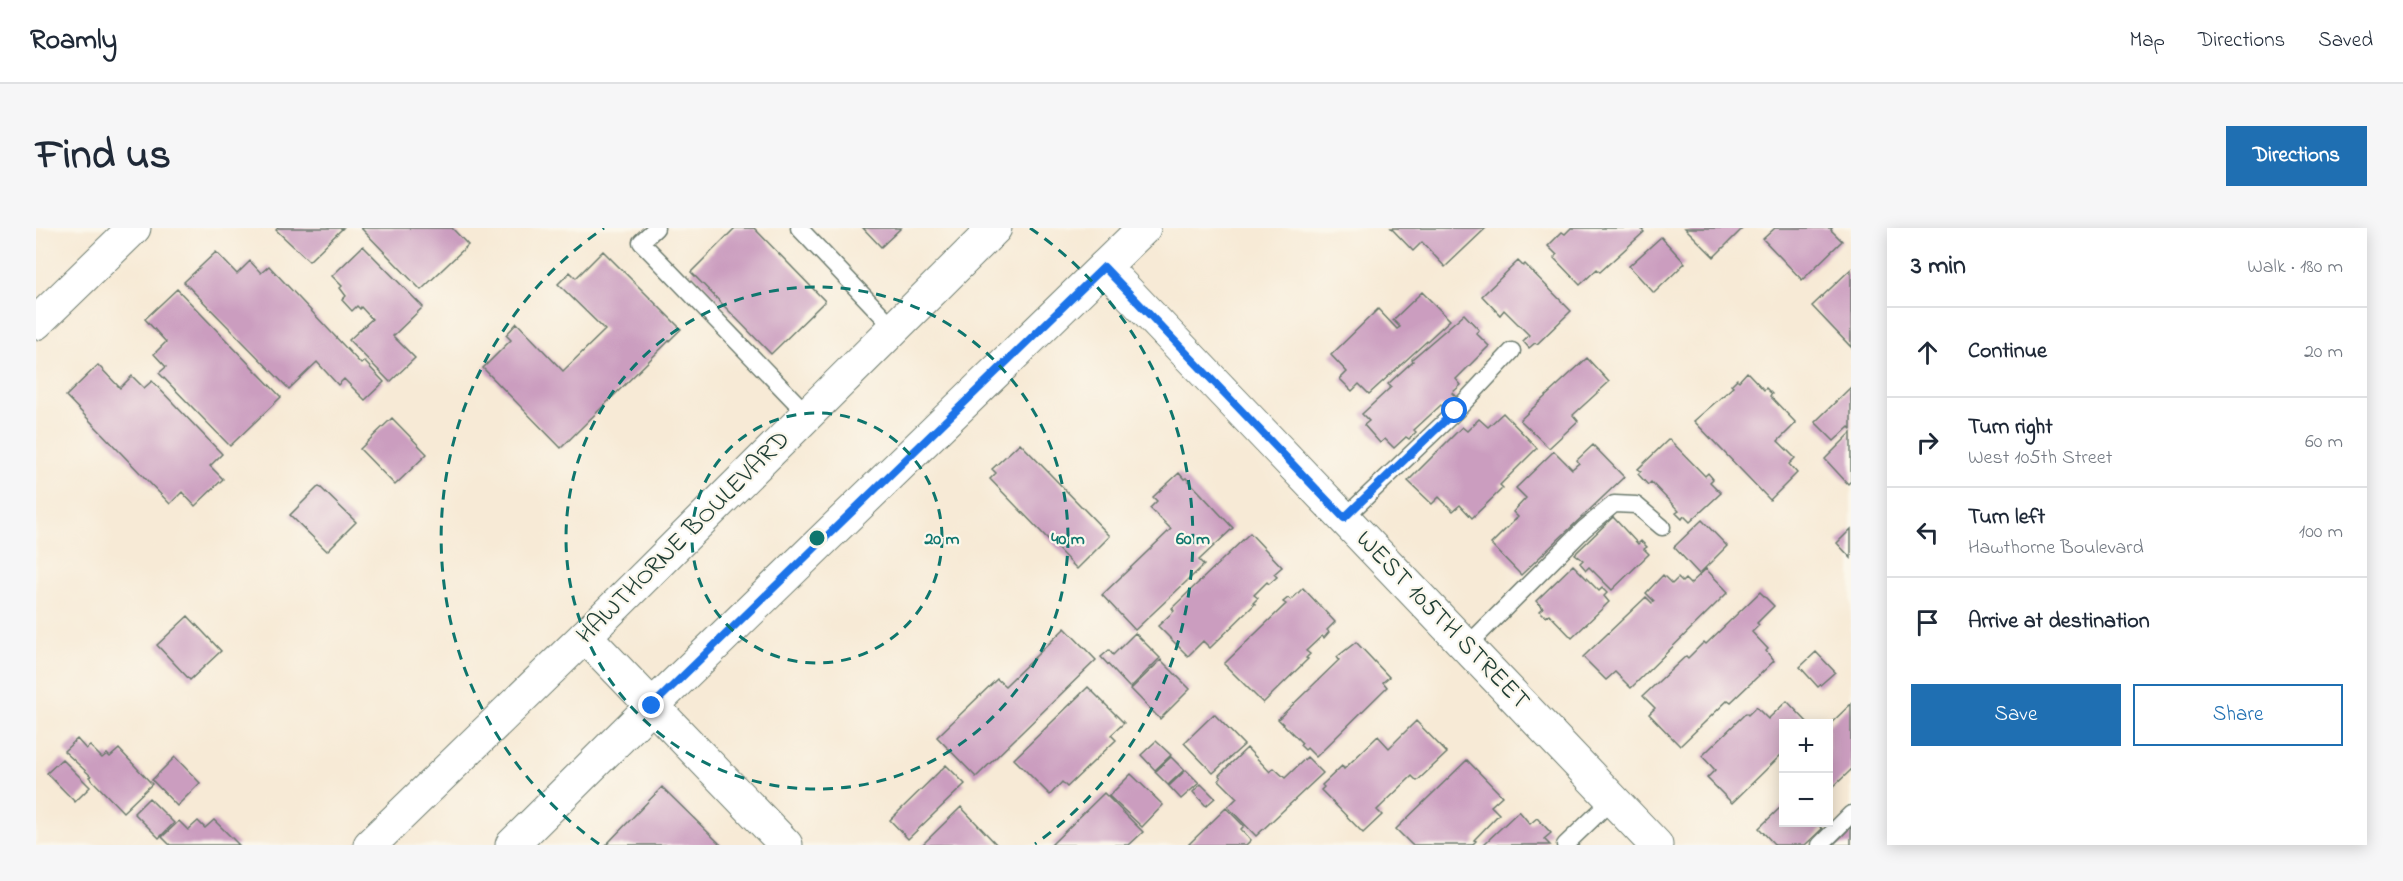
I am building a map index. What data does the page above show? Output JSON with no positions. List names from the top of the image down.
{
  "streets": {
    "main road": ["HAWTHORNE BOULEVARD", "WEST 105TH STREET"]
  },
  "page": {
    "header": "Roamly",
    "nav": ["Map", "Directions", "Saved"],
    "title": "Find us",
    "buttons": [
      "Directions",
      ["Save", "Share"]
    ],
    "heading": ["3 min", "Walk · 180 m"],
    "list": [
      ["Continue", "20 m"],
      ["Turn right", "West 105th Street", "60 m"],
      ["Turn left", "Hawthorne Boulevard", "100 m"],
      "Arrive at destination"
    ],
    "map_buttons": ["+", "−"]
  },
  "rings": ["20 m", "40 m", "60 m"]
}
